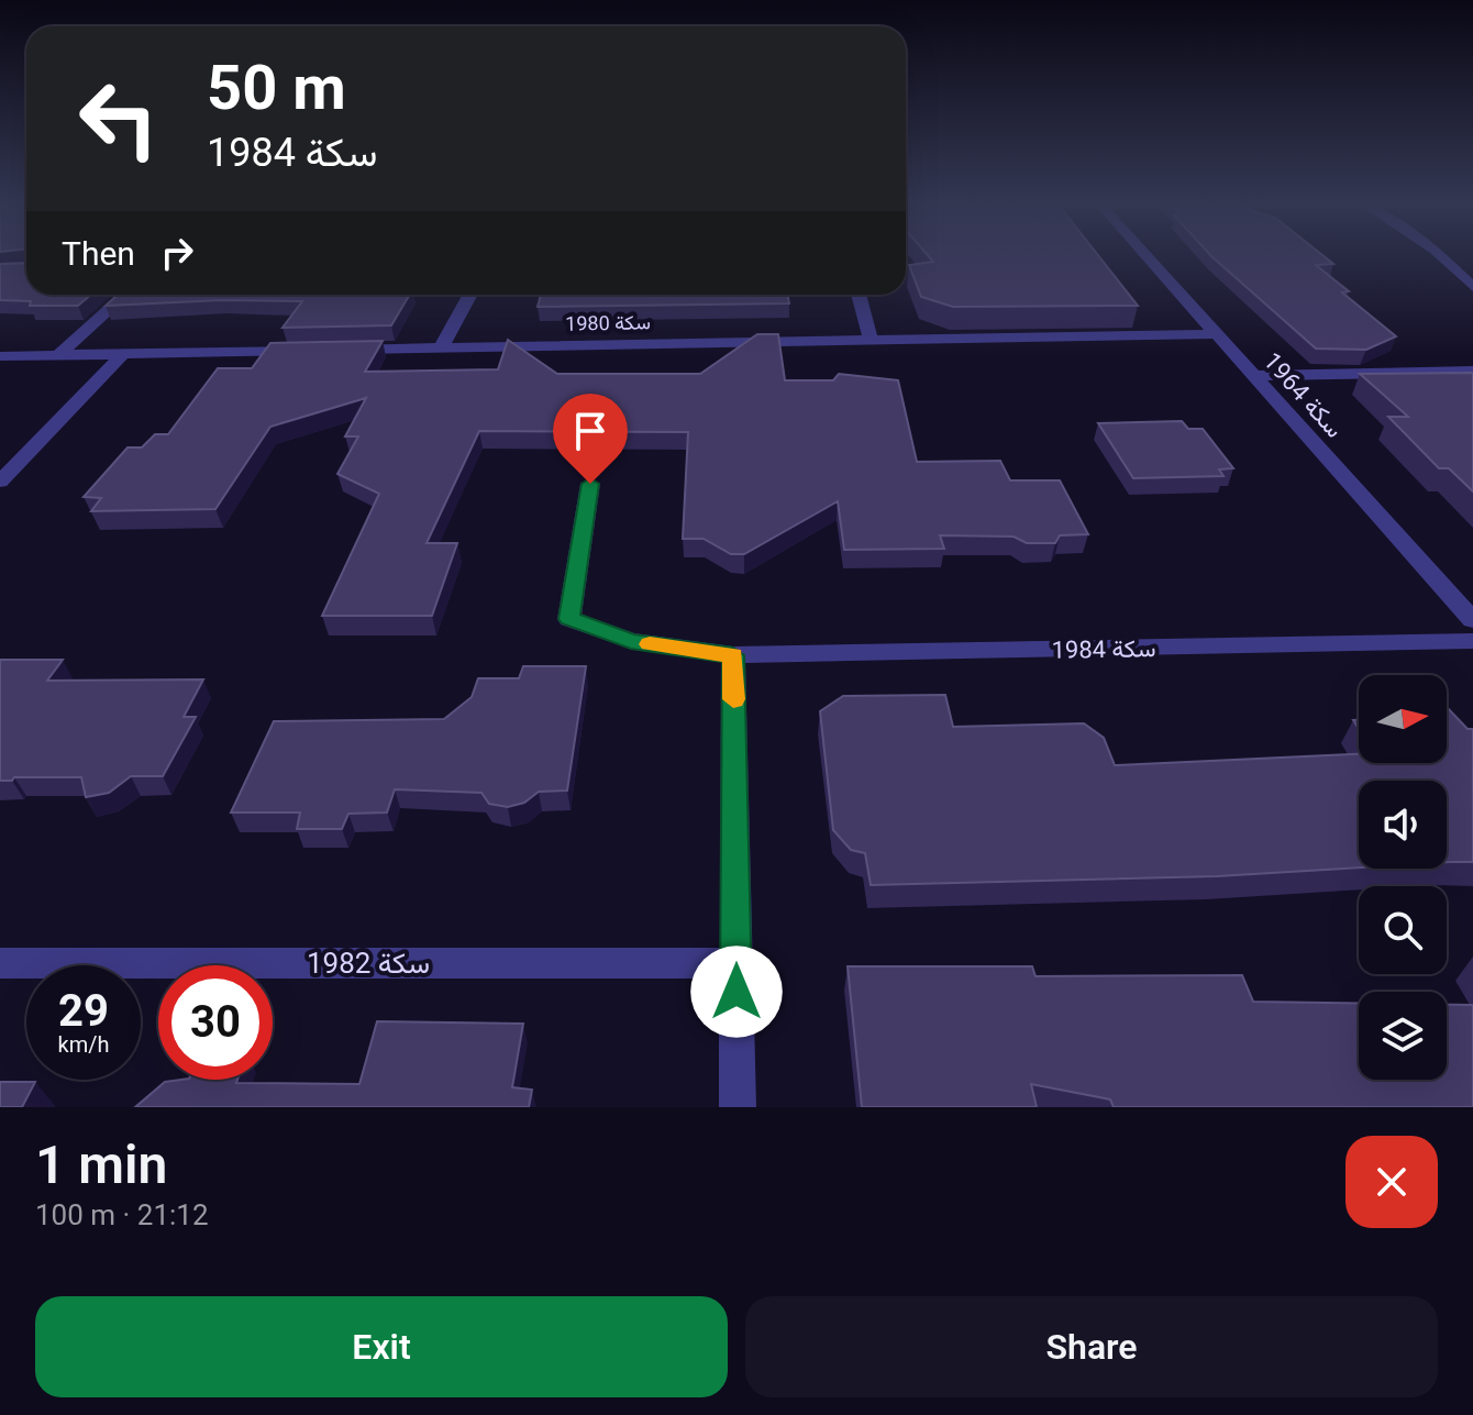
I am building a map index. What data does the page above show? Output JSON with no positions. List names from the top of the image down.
{
  "streets": {
    "street": [
      "سكة 1980",
      "سكة 1964",
      "سكة 1984",
      "سكة 1982"
    ]
  },
  "crossings": [
    ["سكة 1980", "سكة 1964"]
  ],
  "north": "right",
  "page": {
    "turn": ["50 m", "سكة 1984"],
    "then": "Then",
    "speed": "29 km/h",
    "limit": "30",
    "heading": ["1 min", "100 m · 21:12"],
    "buttons": ["Exit", "Share"]
  }
}
